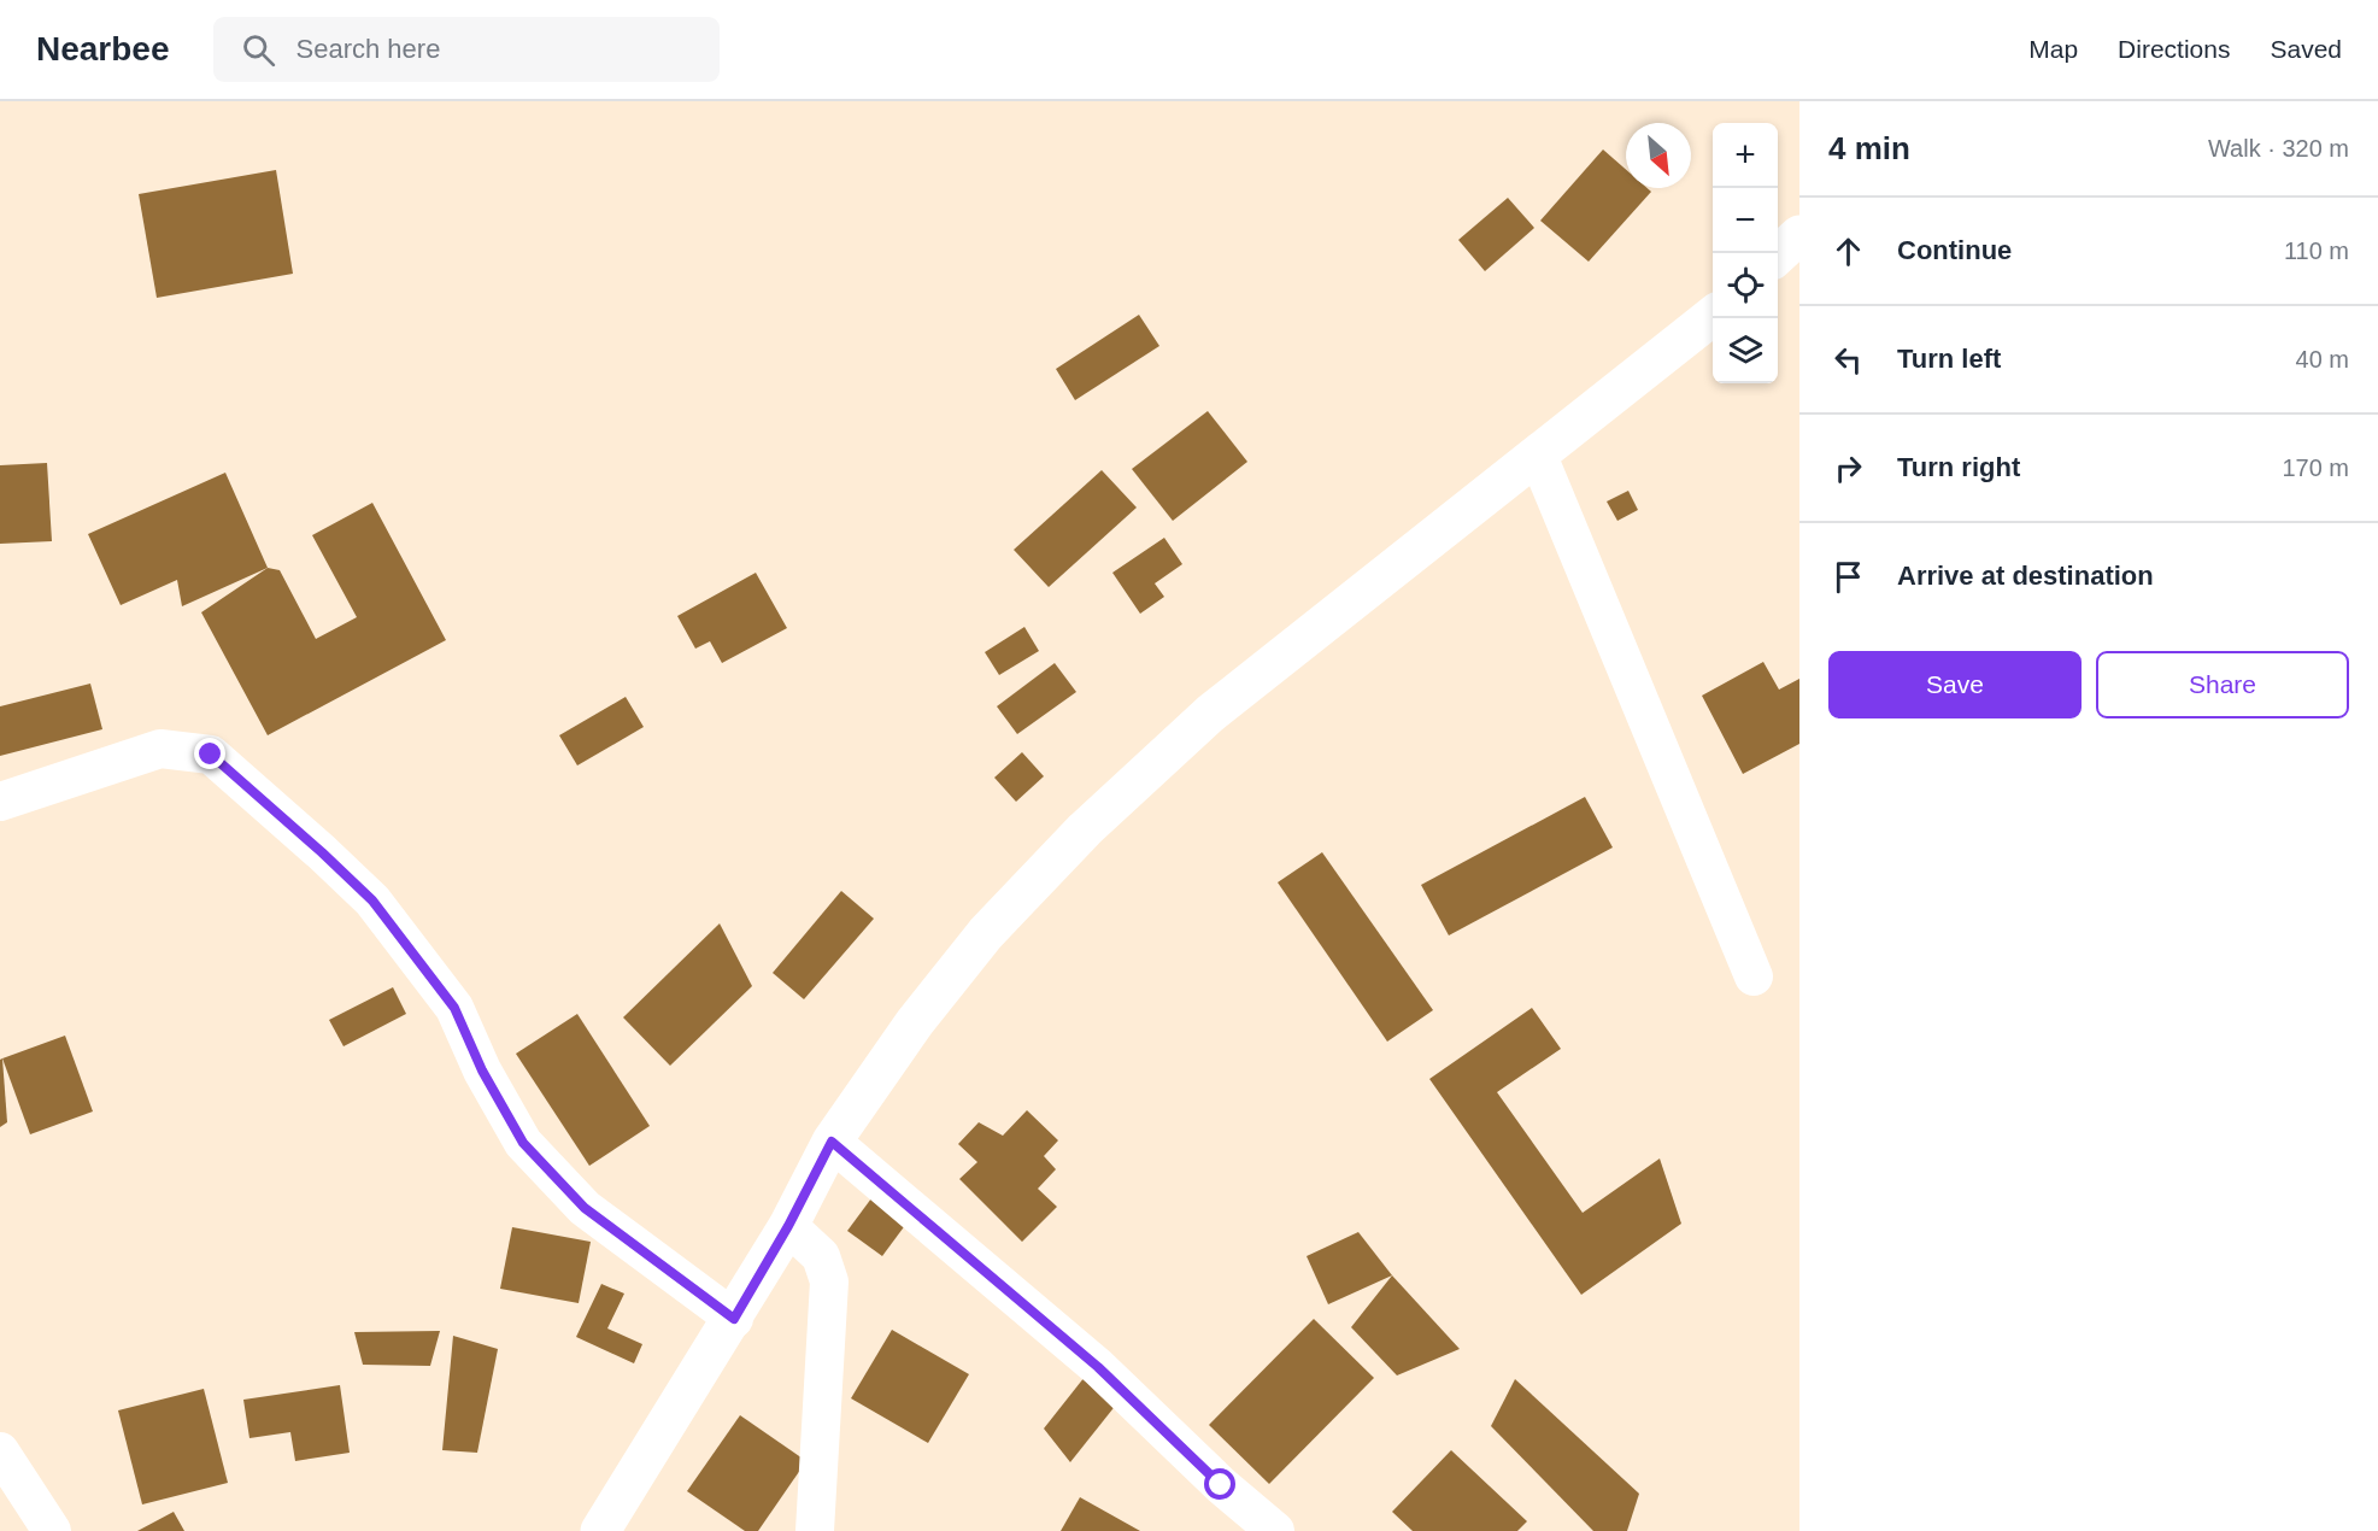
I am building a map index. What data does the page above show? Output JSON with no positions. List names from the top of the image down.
{
  "north": "bottom right",
  "page": {
    "header": "Nearbee",
    "search": "Search here",
    "nav": ["Map", "Directions", "Saved"],
    "heading": ["4 min", "Walk · 320 m"],
    "map_buttons": ["+", "−"],
    "list": [
      ["Continue", "110 m"],
      ["Turn left", "40 m"],
      ["Turn right", "170 m"],
      "Arrive at destination"
    ],
    "buttons": ["Save", "Share"]
  }
}
